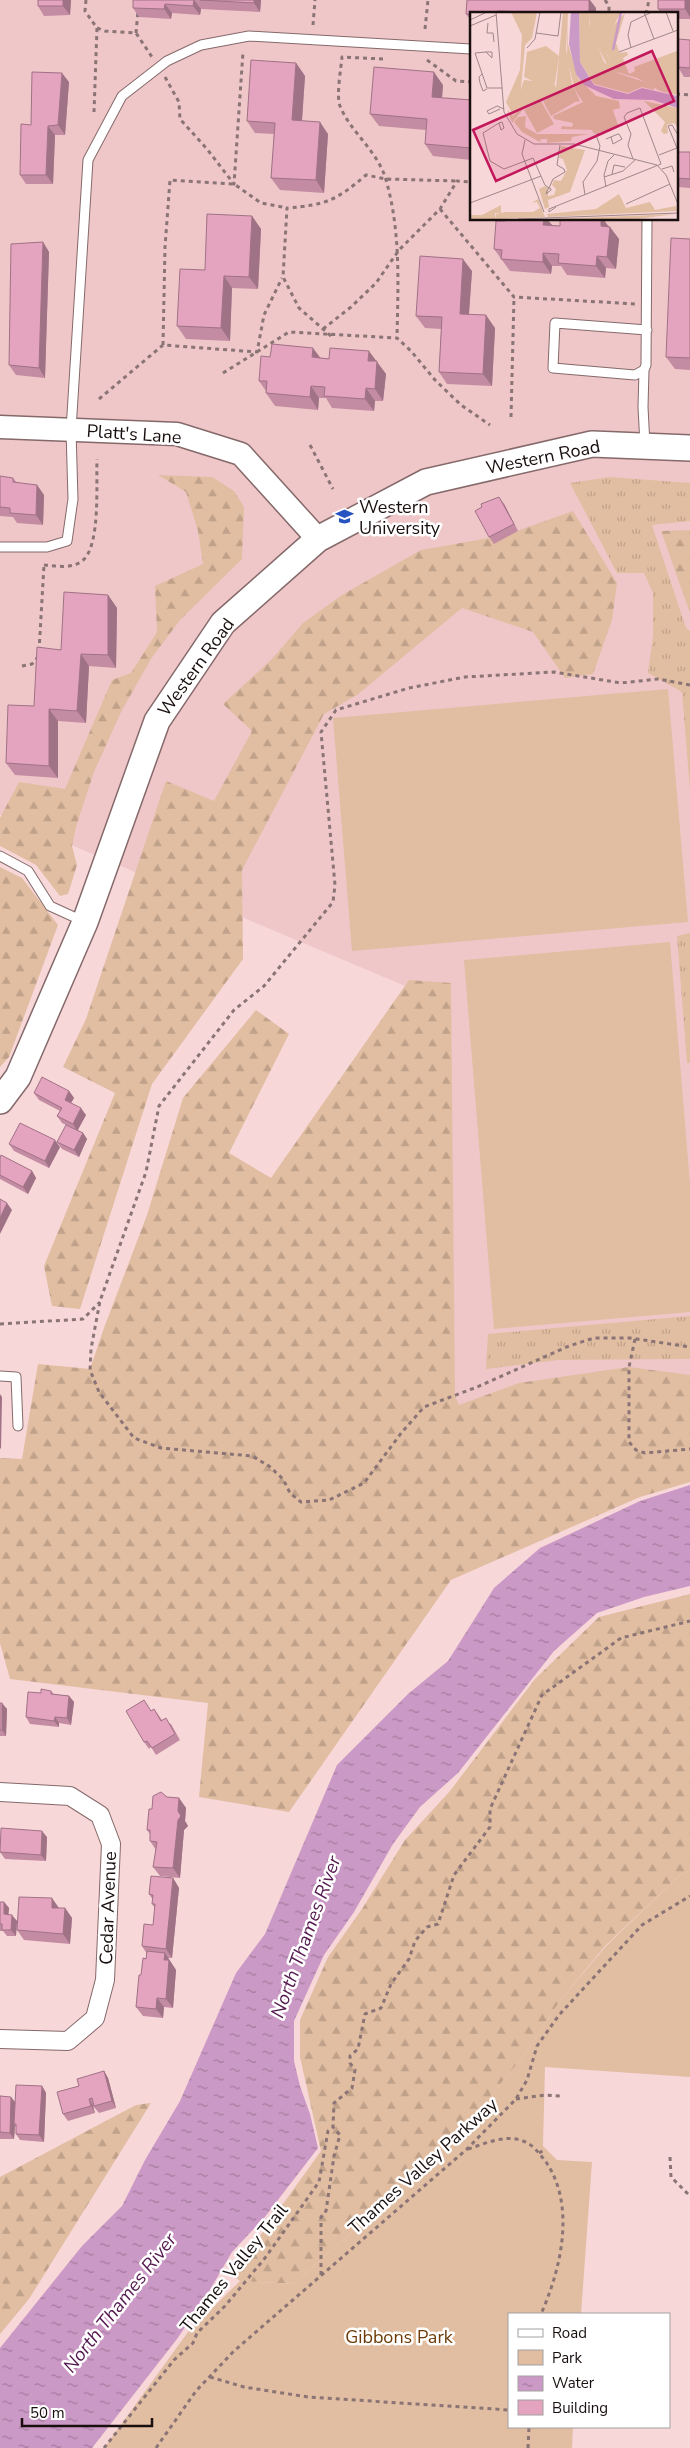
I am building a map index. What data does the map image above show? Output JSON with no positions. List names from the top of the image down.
{
  "streets": {
    "main road": ["Western Road"],
    "street": ["Platt's Lane", "Cedar Avenue"],
    "path": ["Thames Valley Parkway", "Thames Valley Trail"]
  },
  "crossings": [
    ["Platt's Lane", "Western Road"]
  ],
  "water": ["North Thames River"],
  "parks": ["Gibbons Park"],
  "places": {
    "school or university": ["Western University"]
  },
  "legend": [
    "Road",
    "Park",
    "Water",
    "Building"
  ],
  "scale_bar": "50 m"
}
